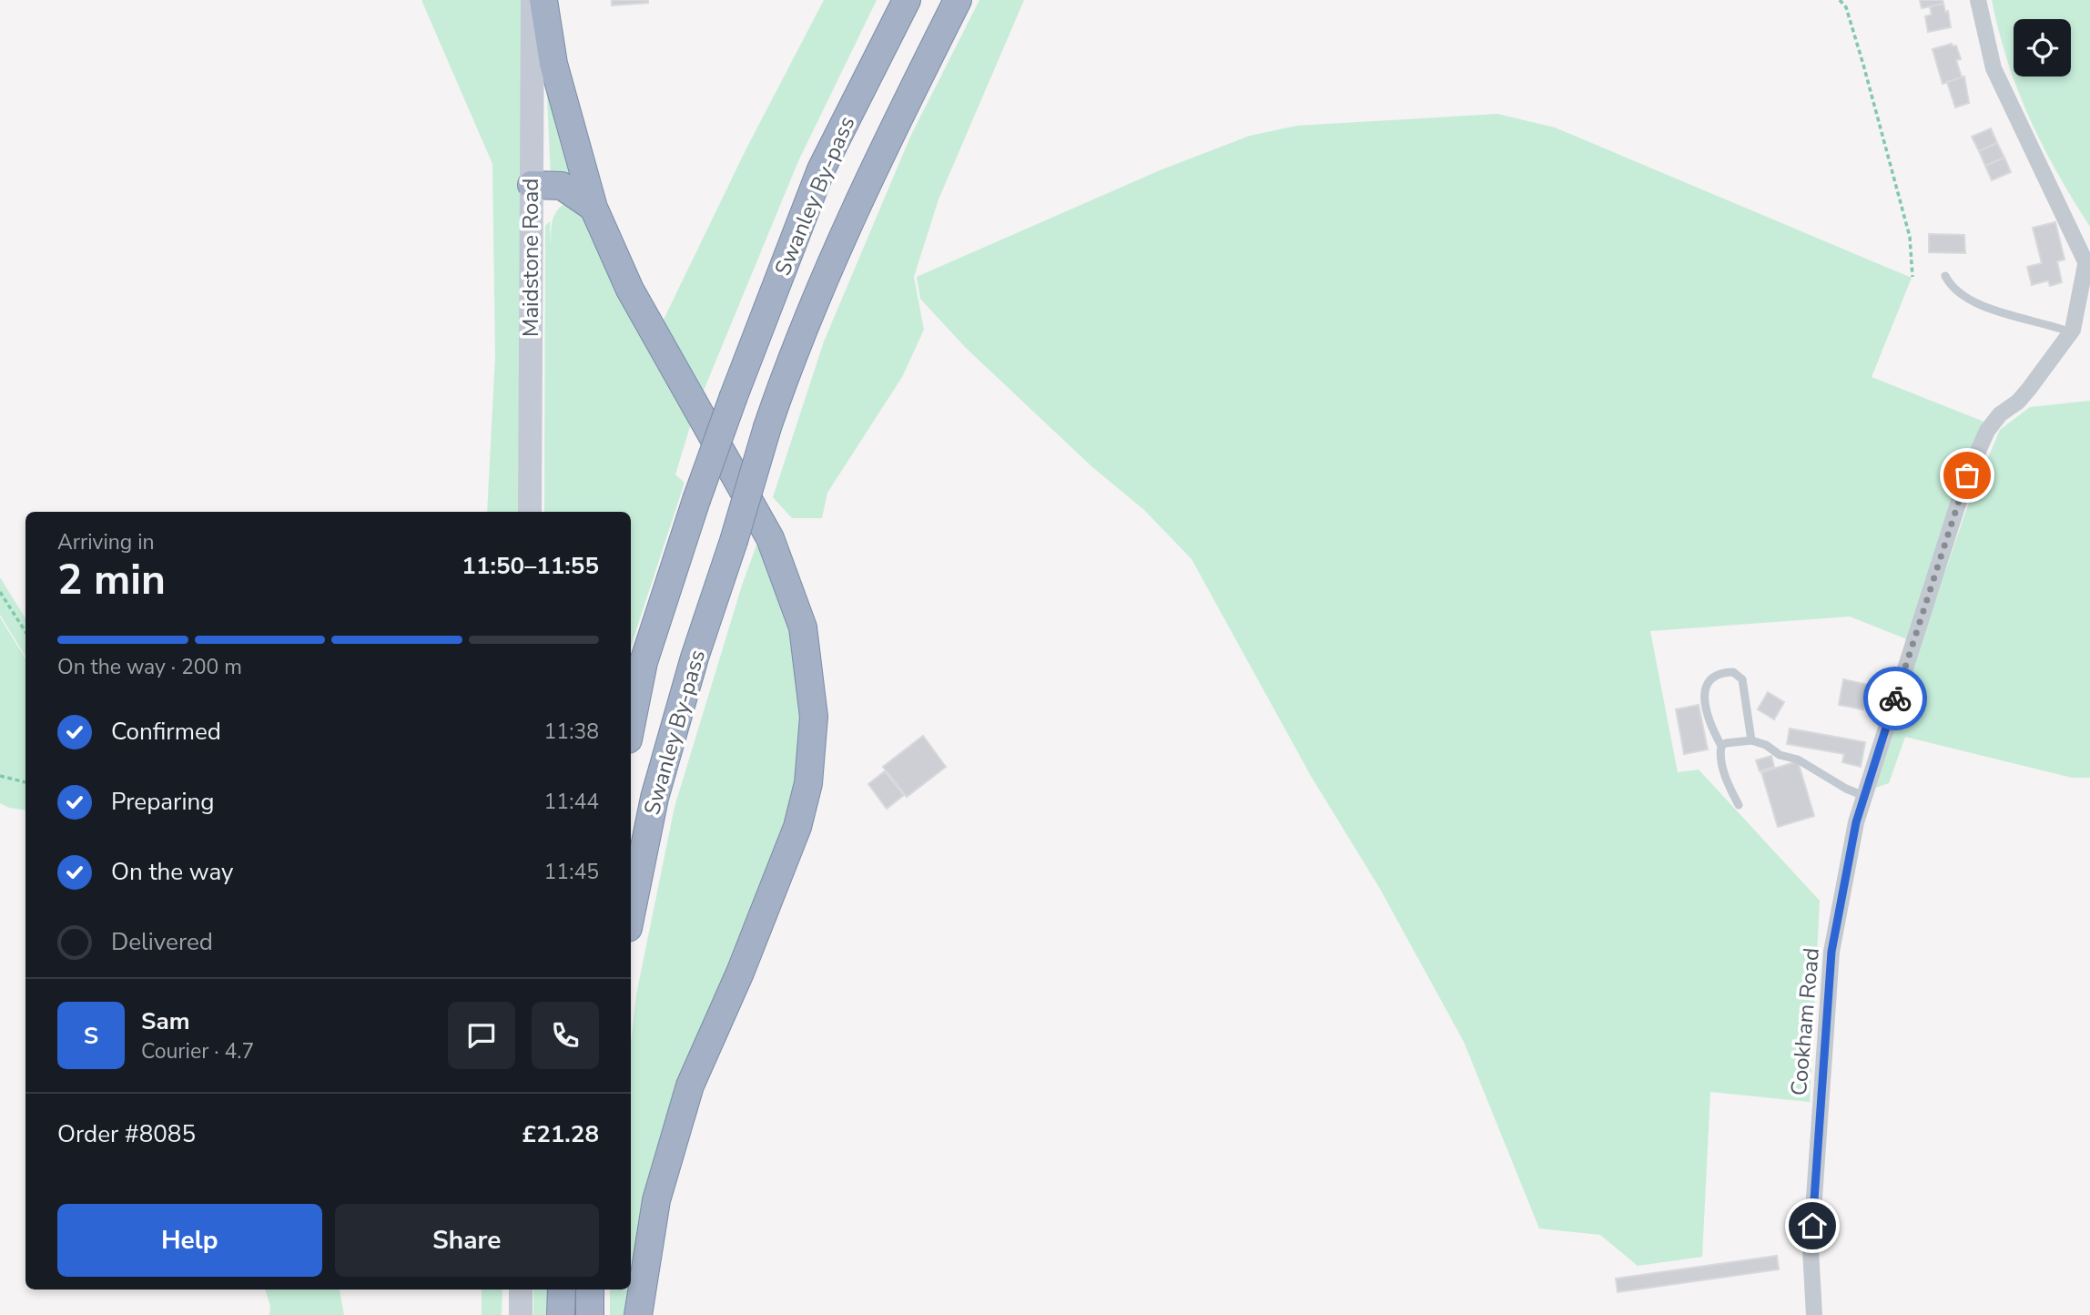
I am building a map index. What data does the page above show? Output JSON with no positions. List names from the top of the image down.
{
  "streets": {
    "highway": ["Swanley By-pass"],
    "main road": ["Maidstone Road"],
    "street": ["Cookham Road"]
  },
  "page": {
    "heading": ["2 min", "Arriving in", "11:50–11:55"],
    "panel": [
      "Sam",
      "Courier · 4.7",
      "Order #8085",
      "£21.28"
    ],
    "bar": "On the way · 200 m",
    "list": [
      ["Confirmed", "11:38"],
      ["Preparing", "11:44"],
      ["On the way", "11:45"],
      "Delivered"
    ],
    "round": "S",
    "buttons": ["Help", "Share"]
  }
}
